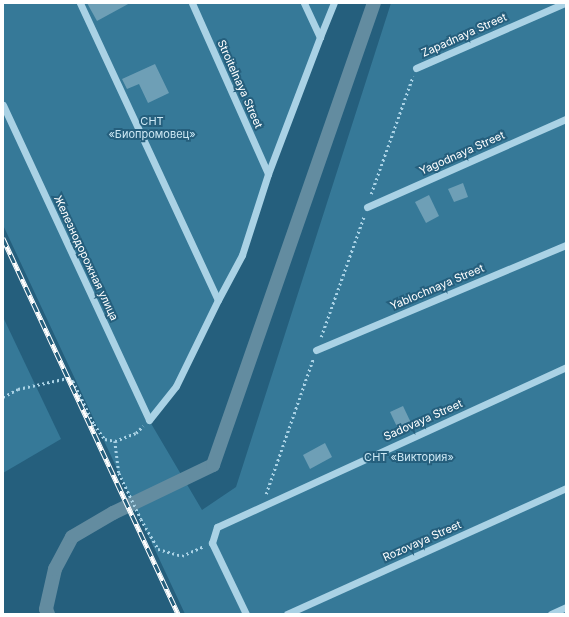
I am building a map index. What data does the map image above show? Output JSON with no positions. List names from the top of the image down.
{
  "streets": {
    "street": [
      "Zapadnaya Street",
      "Stroitelnaya Street",
      "Yagodnaya Street",
      "Железнодорожная улица",
      "Yablochnaya Street",
      "Sadovaya Street",
      "Rozovaya Street"
    ]
  },
  "parks": ["СНТ «Биопромовец»", "СНТ «Виктория»"]
}
